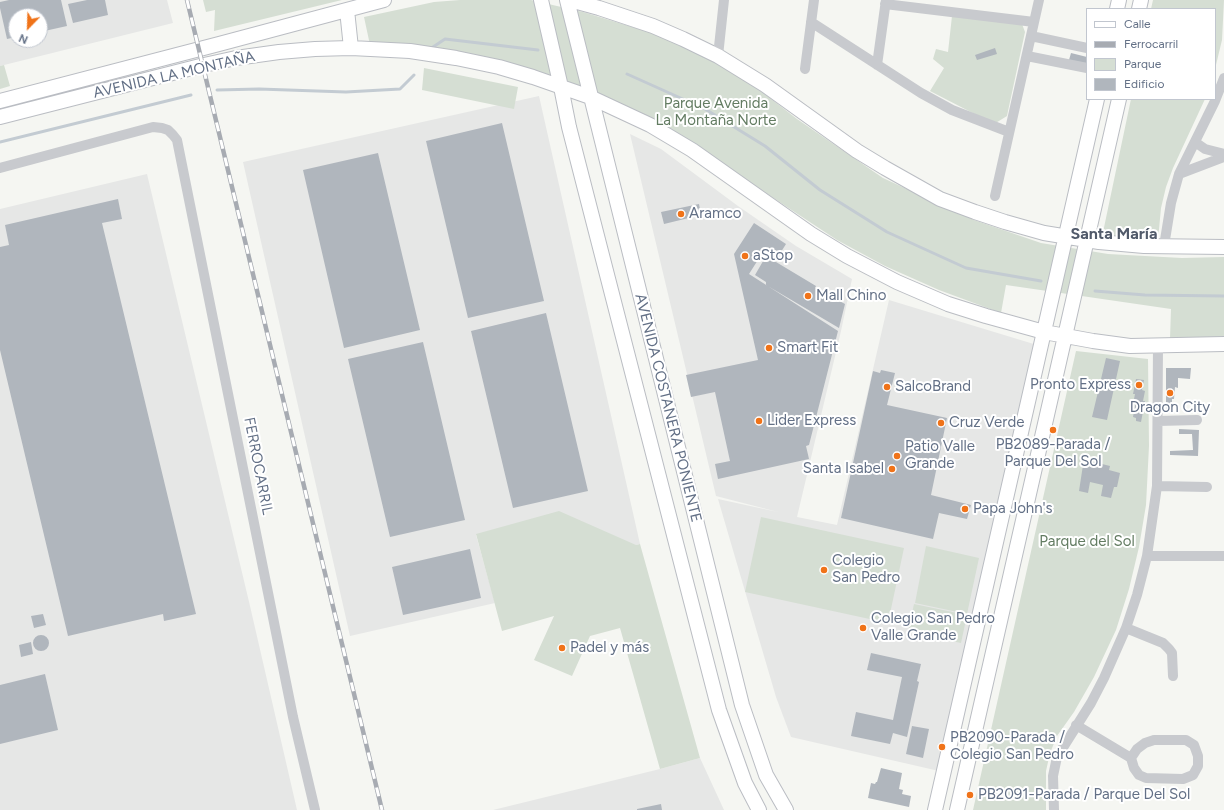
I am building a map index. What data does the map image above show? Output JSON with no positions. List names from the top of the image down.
{
  "streets": {
    "street": ["AVENIDA LA MONTAÑA", "AVENIDA COSTANERA PONIENTE", "FERROCARRIL"]
  },
  "crossings": [
    ["AVENIDA LA MONTAÑA", "AVENIDA COSTANERA PONIENTE"]
  ],
  "districts": ["Santa María"],
  "parks": ["Parque Avenida La Montaña Norte", "Parque del Sol"],
  "places": [
    "Aramco",
    "aStop",
    "Mall Chino",
    "Smart Fit",
    "Pronto Express",
    "SalcoBrand",
    "Dragon City",
    "Lider Express",
    "Cruz Verde",
    "PB2089-Parada / Parque Del Sol",
    "Patio Valle Grande",
    "Santa Isabel",
    "Papa John's",
    "Colegio San Pedro",
    "Colegio San Pedro Valle Grande",
    "Padel y más",
    "PB2090-Parada / Colegio San Pedro",
    "PB2091-Parada / Parque Del Sol"
  ],
  "legend": [
    "Calle",
    "Ferrocarril",
    "Parque",
    "Edificio"
  ],
  "north": "bottom left"
}
